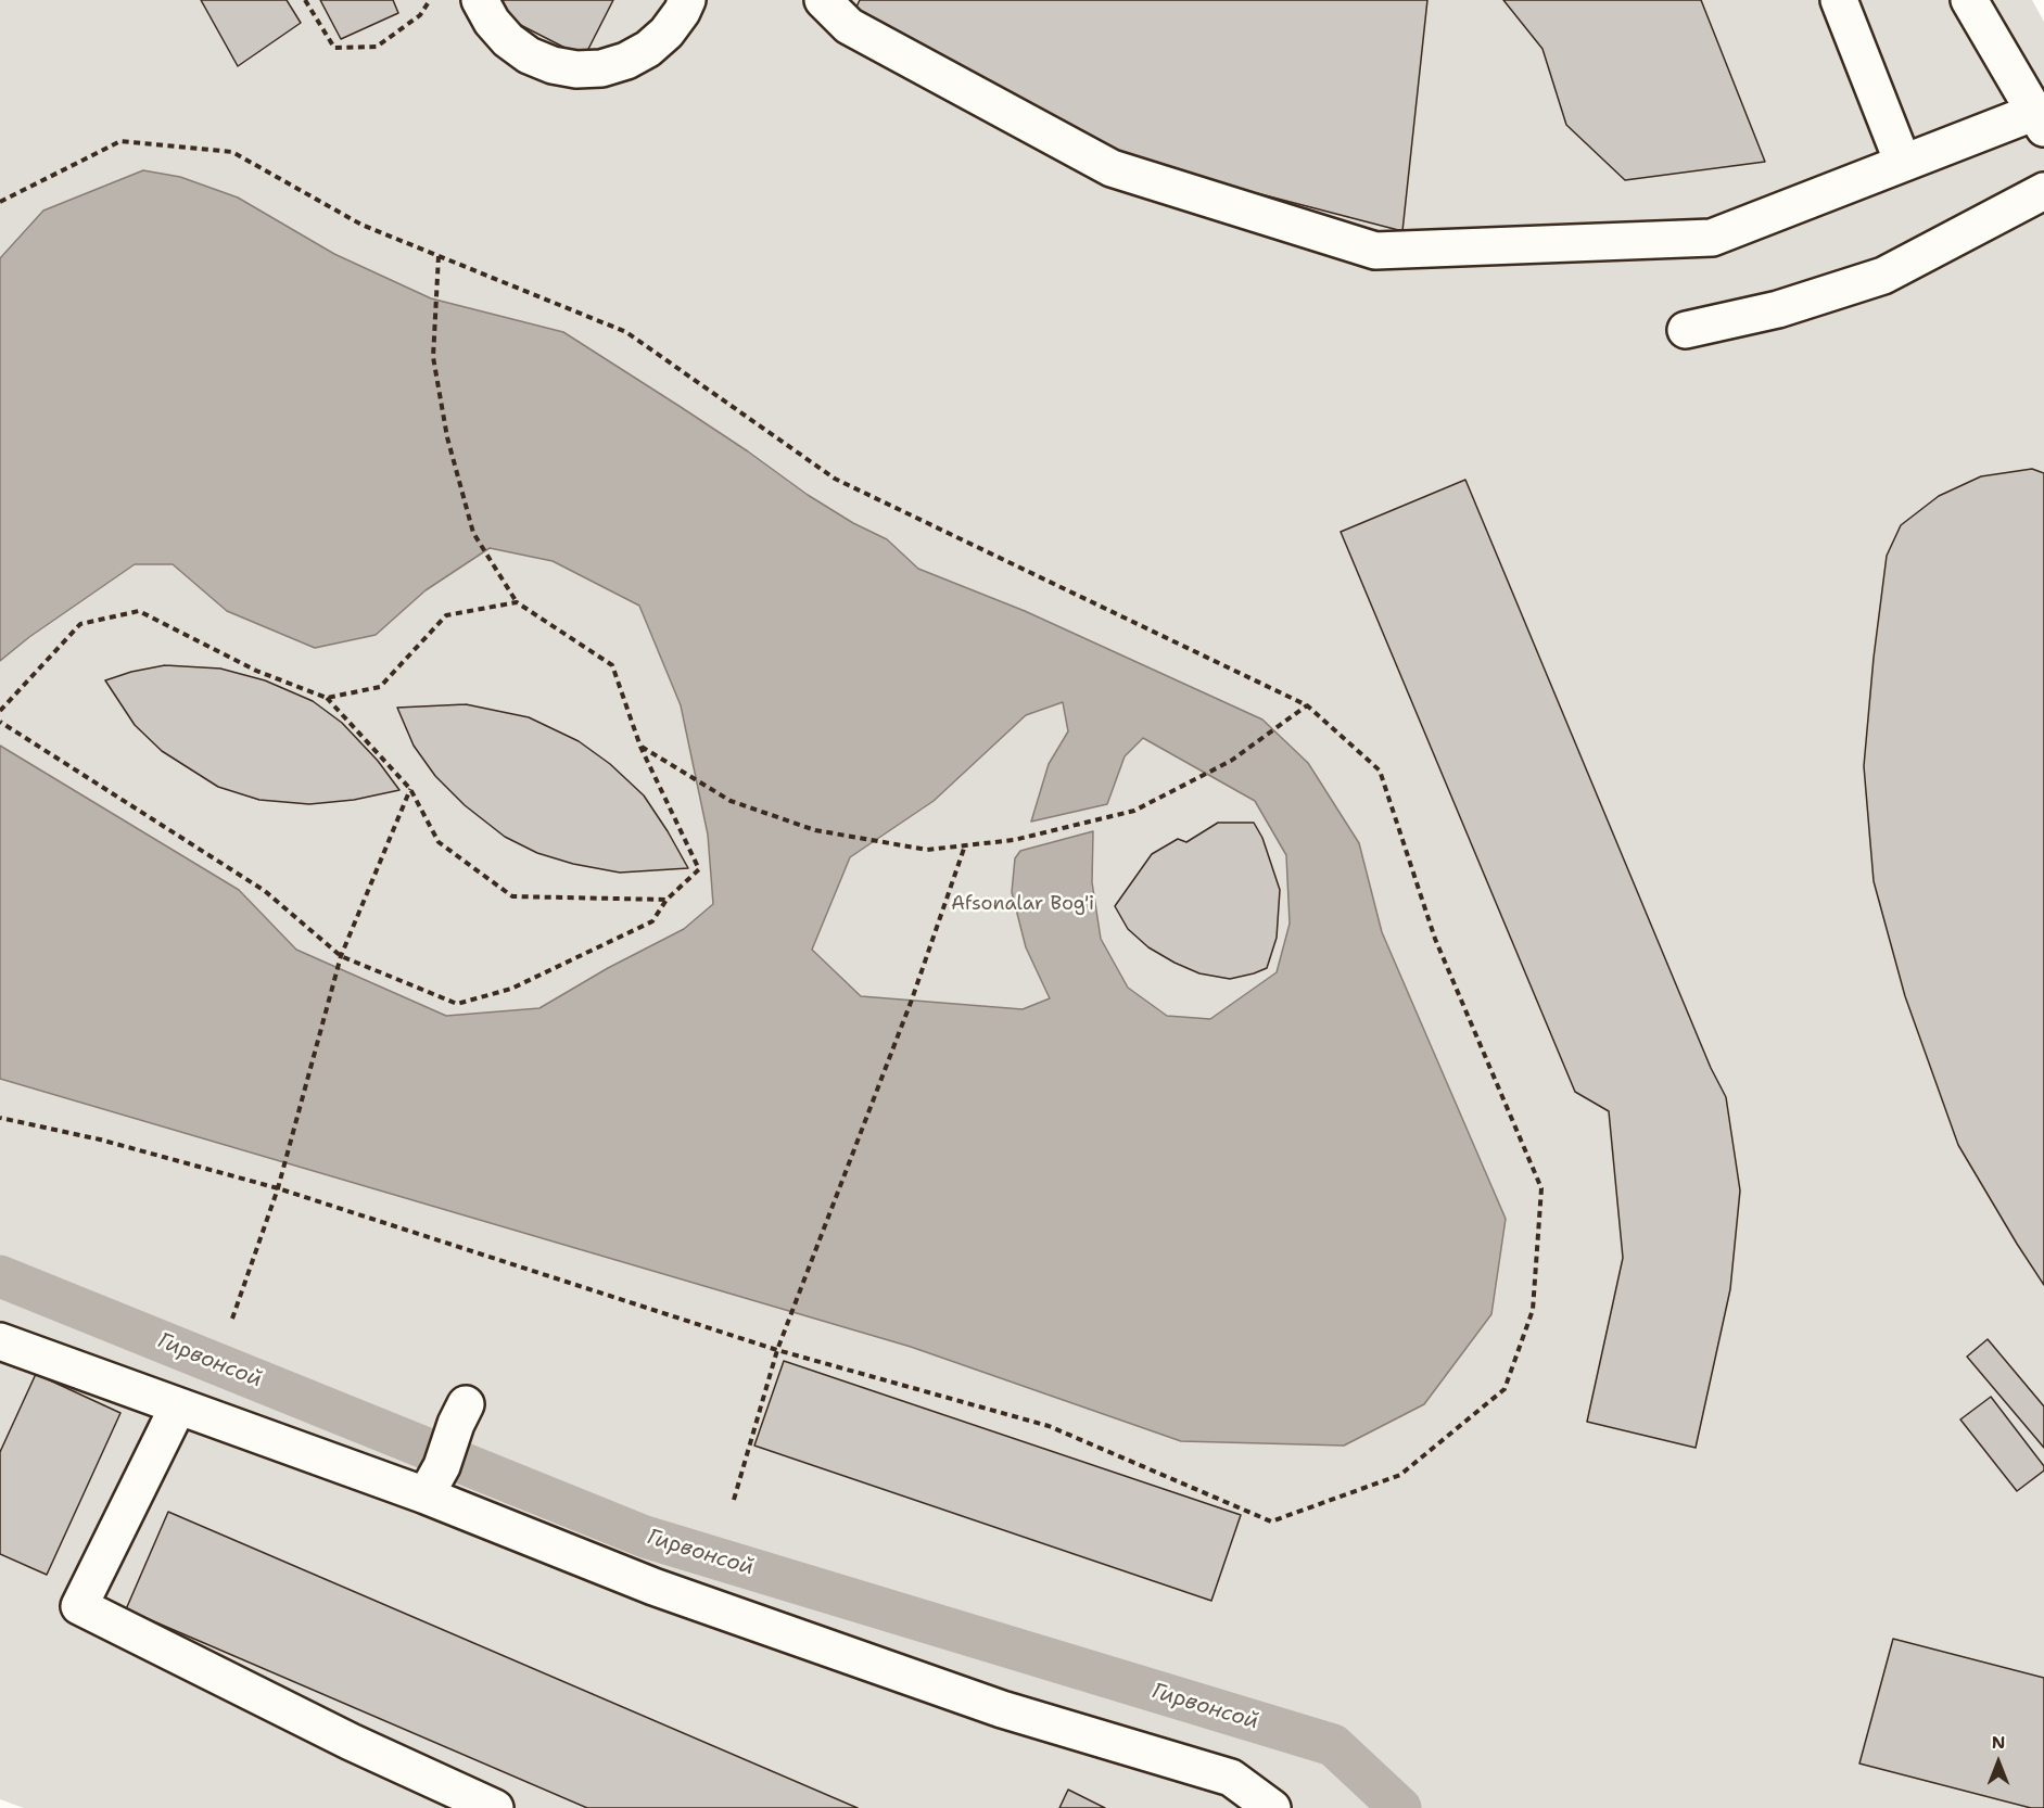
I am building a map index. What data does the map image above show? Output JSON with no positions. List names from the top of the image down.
{
  "water": ["Гирвонсой"],
  "parks": ["Afsonalar Bog'i"],
  "north": "top"
}
